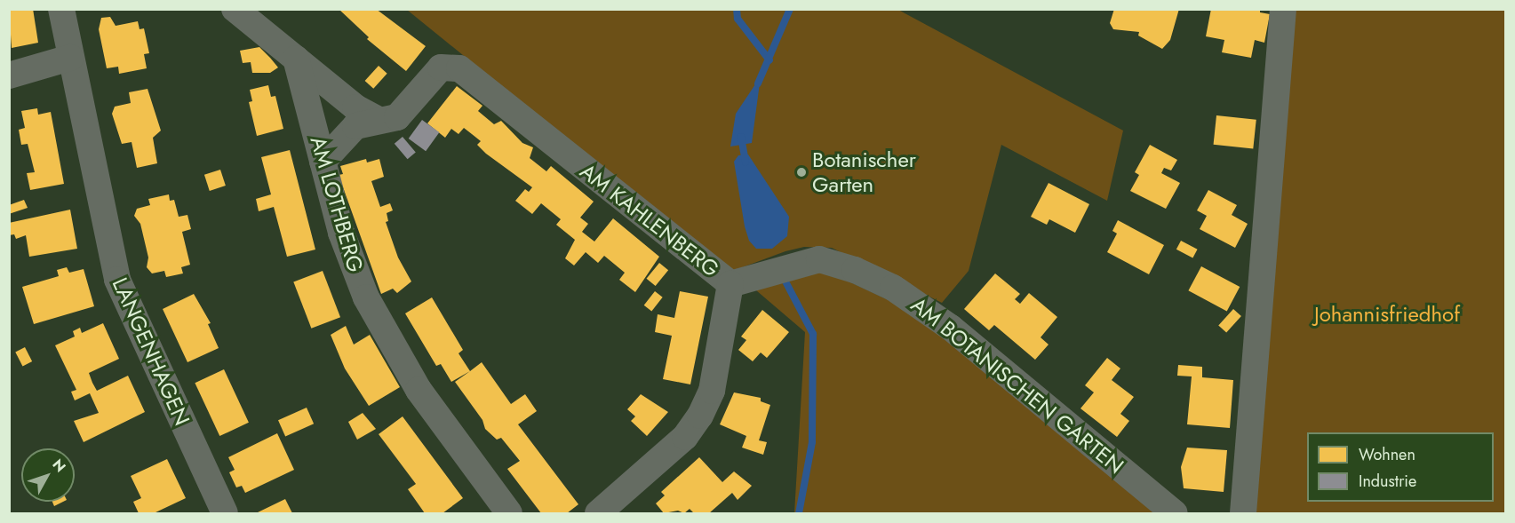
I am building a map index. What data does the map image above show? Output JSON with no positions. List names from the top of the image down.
{
  "streets": {
    "street": [
      "AM LOTHBERG",
      "AM KAHLENBERG",
      "LANGENHAGEN",
      "AM BOTANISCHEN GARTEN"
    ]
  },
  "crossings": [
    ["AM LOTHBERG", "AM KAHLENBERG"],
    ["AM KAHLENBERG", "AM BOTANISCHEN GARTEN"]
  ],
  "parks": ["Johannisfriedhof"],
  "places": ["Botanischer Garten"],
  "legend": ["Wohnen", "Industrie"],
  "north": "top right"
}
